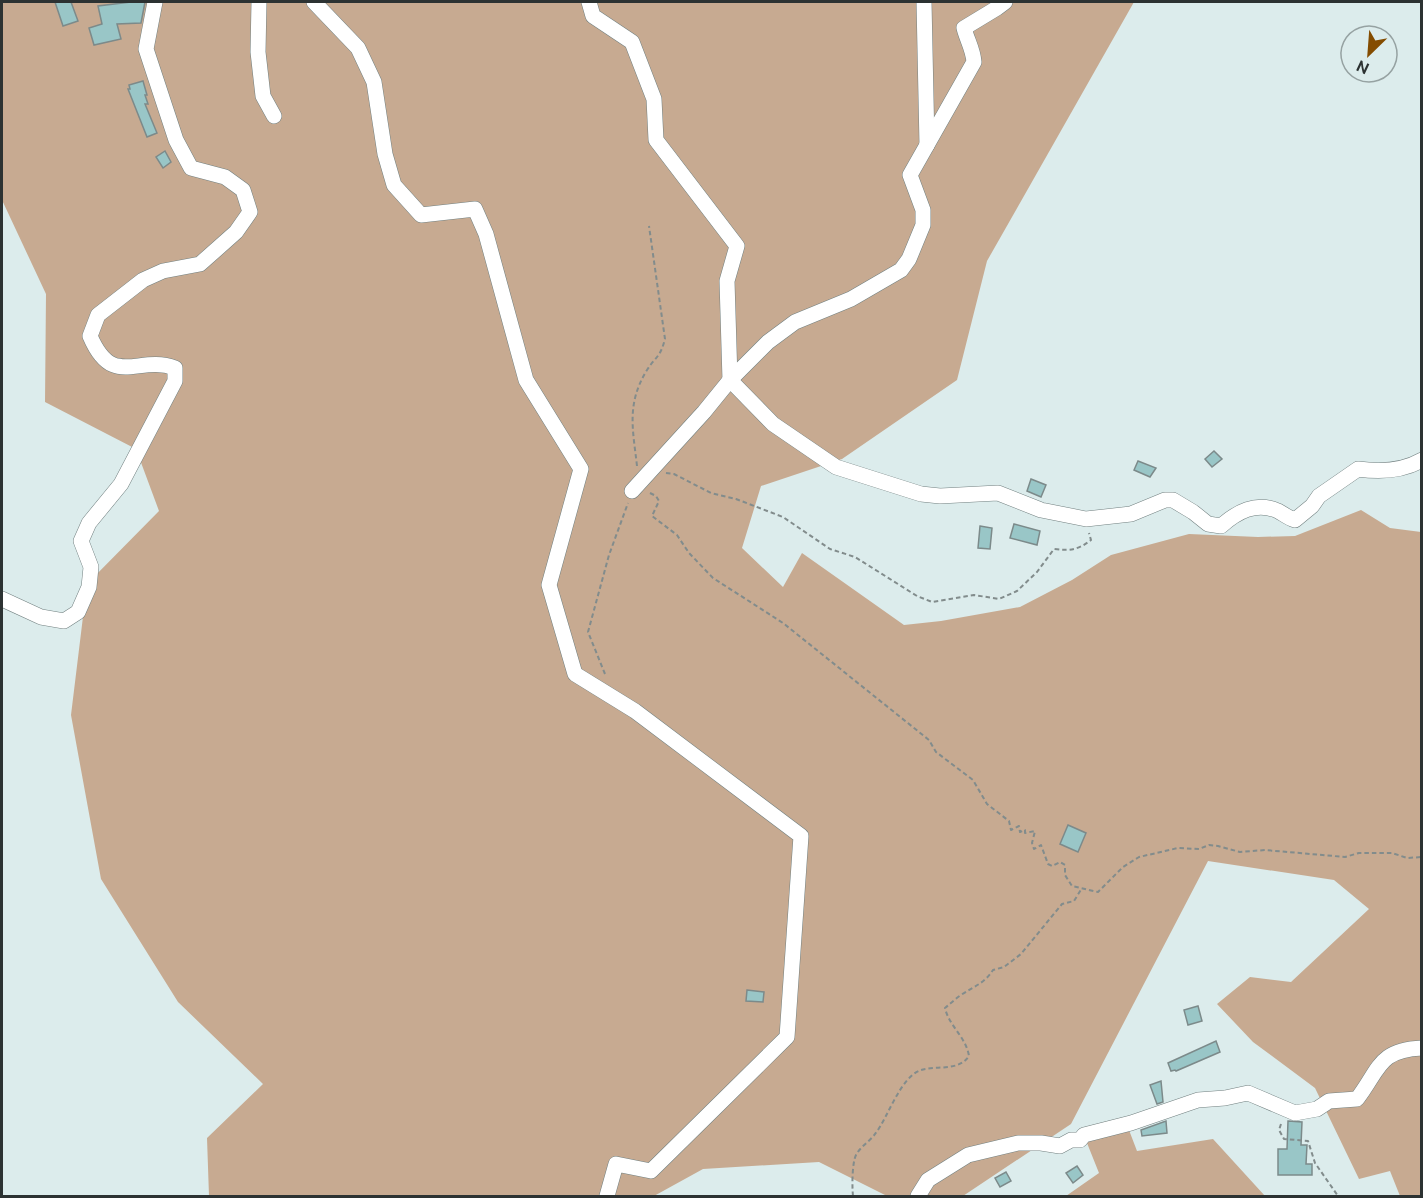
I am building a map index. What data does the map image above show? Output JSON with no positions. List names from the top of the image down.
{
  "north": "bottom left"
}
